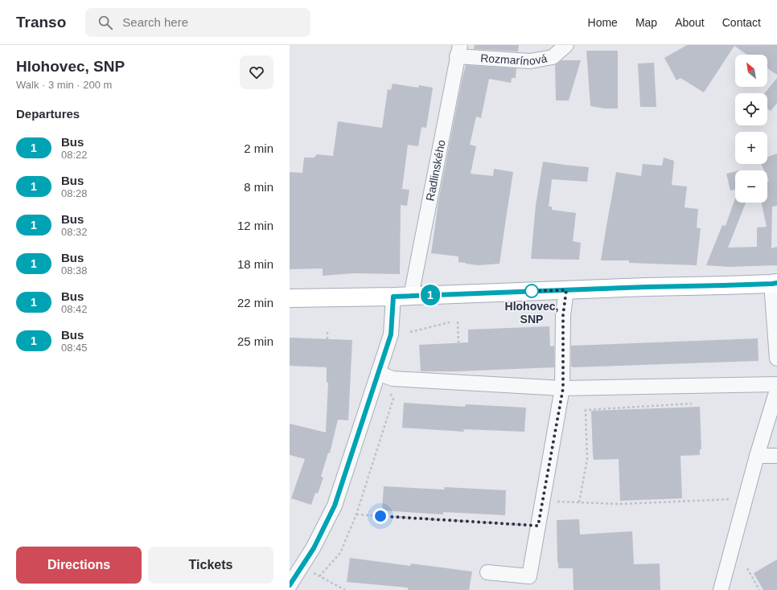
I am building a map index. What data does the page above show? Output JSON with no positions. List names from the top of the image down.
{
  "streets": {
    "street": ["Rozmarínová", "Radlinského"]
  },
  "crossings": [
    ["Rozmarínová", "Radlinského"]
  ],
  "places": ["Hlohovec, SNP"],
  "lines": ["bus line 1"],
  "north": "top left",
  "page": {
    "header": "Transo",
    "search": "Search here",
    "nav": [
      "Home",
      "Map",
      "About",
      "Contact"
    ],
    "heading": [
      ["Hlohovec, SNP", "Walk · 3 min · 200 m"],
      "Departures"
    ],
    "on_map": "1",
    "map_buttons": ["+", "−"],
    "list": [
      {
        "mark": "1",
        "name": "Bus",
        "note": "08:22",
        "value": "2 min"
      },
      {
        "mark": "1",
        "name": "Bus",
        "note": "08:28",
        "value": "8 min"
      },
      {
        "mark": "1",
        "name": "Bus",
        "note": "08:32",
        "value": "12 min"
      },
      {
        "mark": "1",
        "name": "Bus",
        "note": "08:38",
        "value": "18 min"
      },
      {
        "mark": "1",
        "name": "Bus",
        "note": "08:42",
        "value": "22 min"
      },
      {
        "mark": "1",
        "name": "Bus",
        "note": "08:45",
        "value": "25 min"
      }
    ],
    "buttons": ["Directions", "Tickets"]
  }
}
